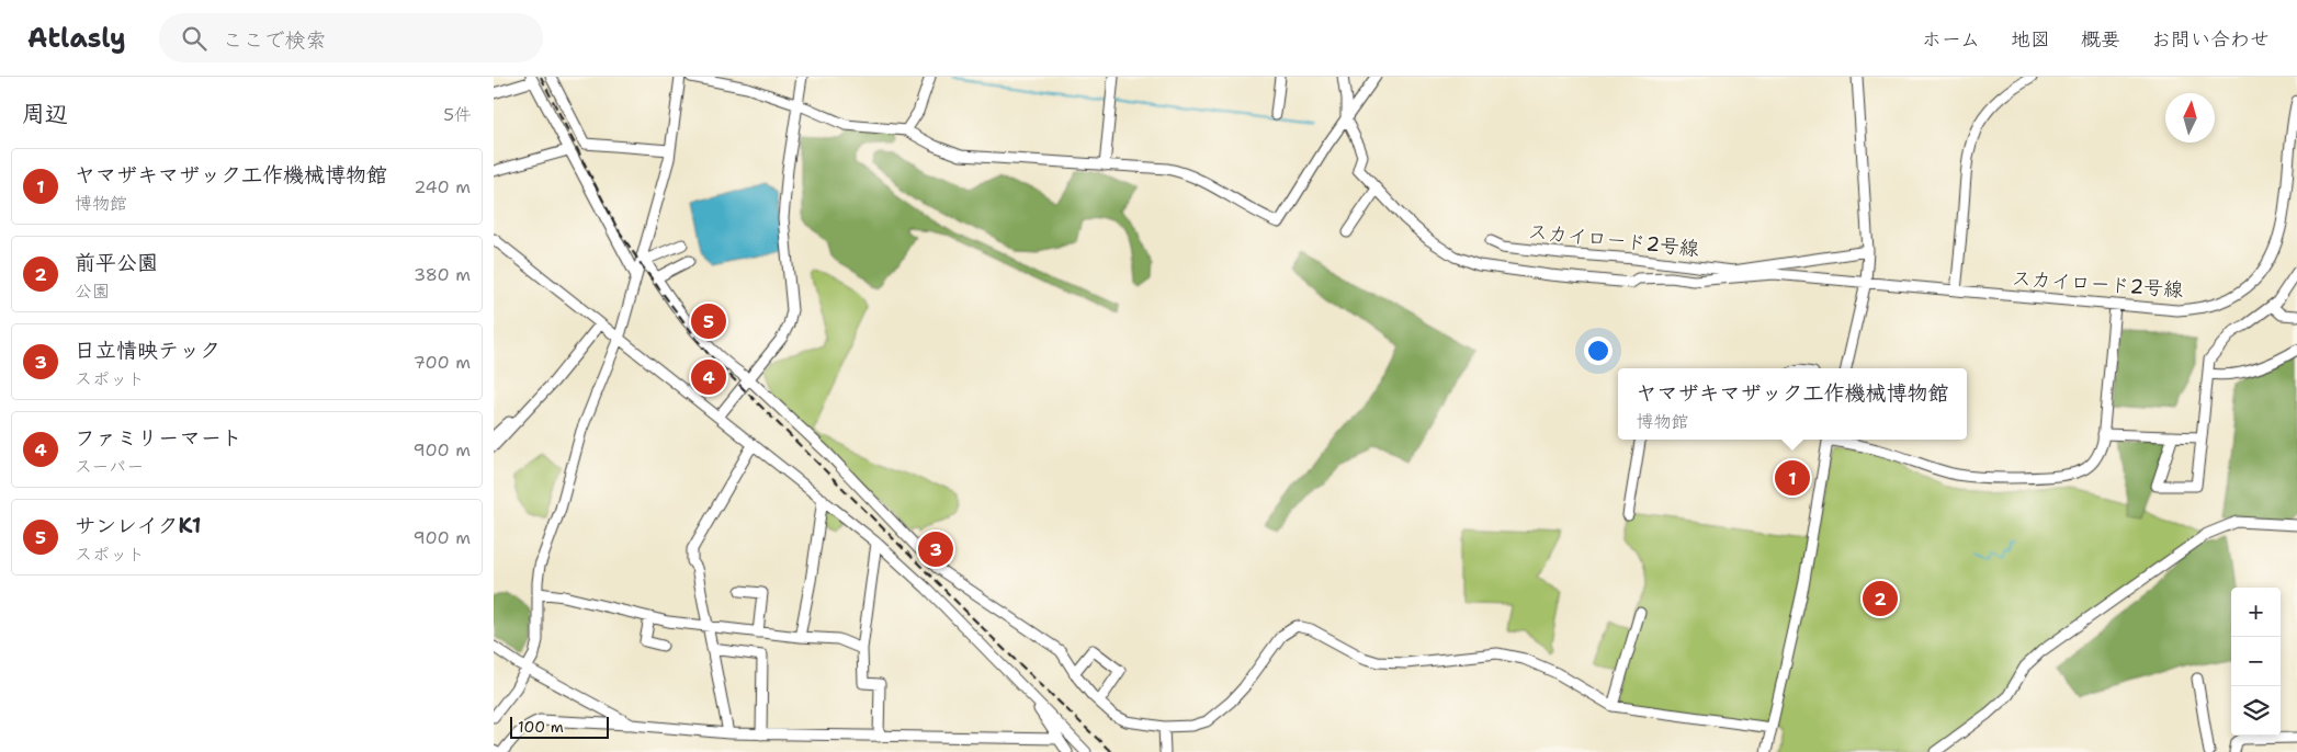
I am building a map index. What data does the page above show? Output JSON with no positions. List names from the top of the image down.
{
  "streets": {
    "street": ["スカイロード2号線"]
  },
  "scale_bar": "100 m",
  "north": "top",
  "page": {
    "header": "Atlasly",
    "search": "ここで検索",
    "nav": [
      "ホーム",
      "地図",
      "概要",
      "お問い合わせ"
    ],
    "heading": ["周辺", "5件"],
    "list": [
      {
        "mark": "1",
        "name": "ヤマザキマザック工作機械博物館",
        "note": "博物館",
        "value": "240 m"
      },
      {
        "mark": "2",
        "name": "前平公園",
        "note": "公園",
        "value": "380 m"
      },
      {
        "mark": "3",
        "name": "日立情映テック",
        "note": "スポット",
        "value": "700 m"
      },
      {
        "mark": "4",
        "name": "ファミリーマート",
        "note": "スーパー",
        "value": "900 m"
      },
      {
        "mark": "5",
        "name": "サンレイクK1",
        "note": "スポット",
        "value": "900 m"
      }
    ],
    "pins": [
      "5",
      "4",
      "1",
      "3",
      "2"
    ],
    "popup": ["ヤマザキマザック工作機械博物館", "博物館"],
    "map_buttons": ["+", "−"],
    "scale": "100 m"
  }
}
